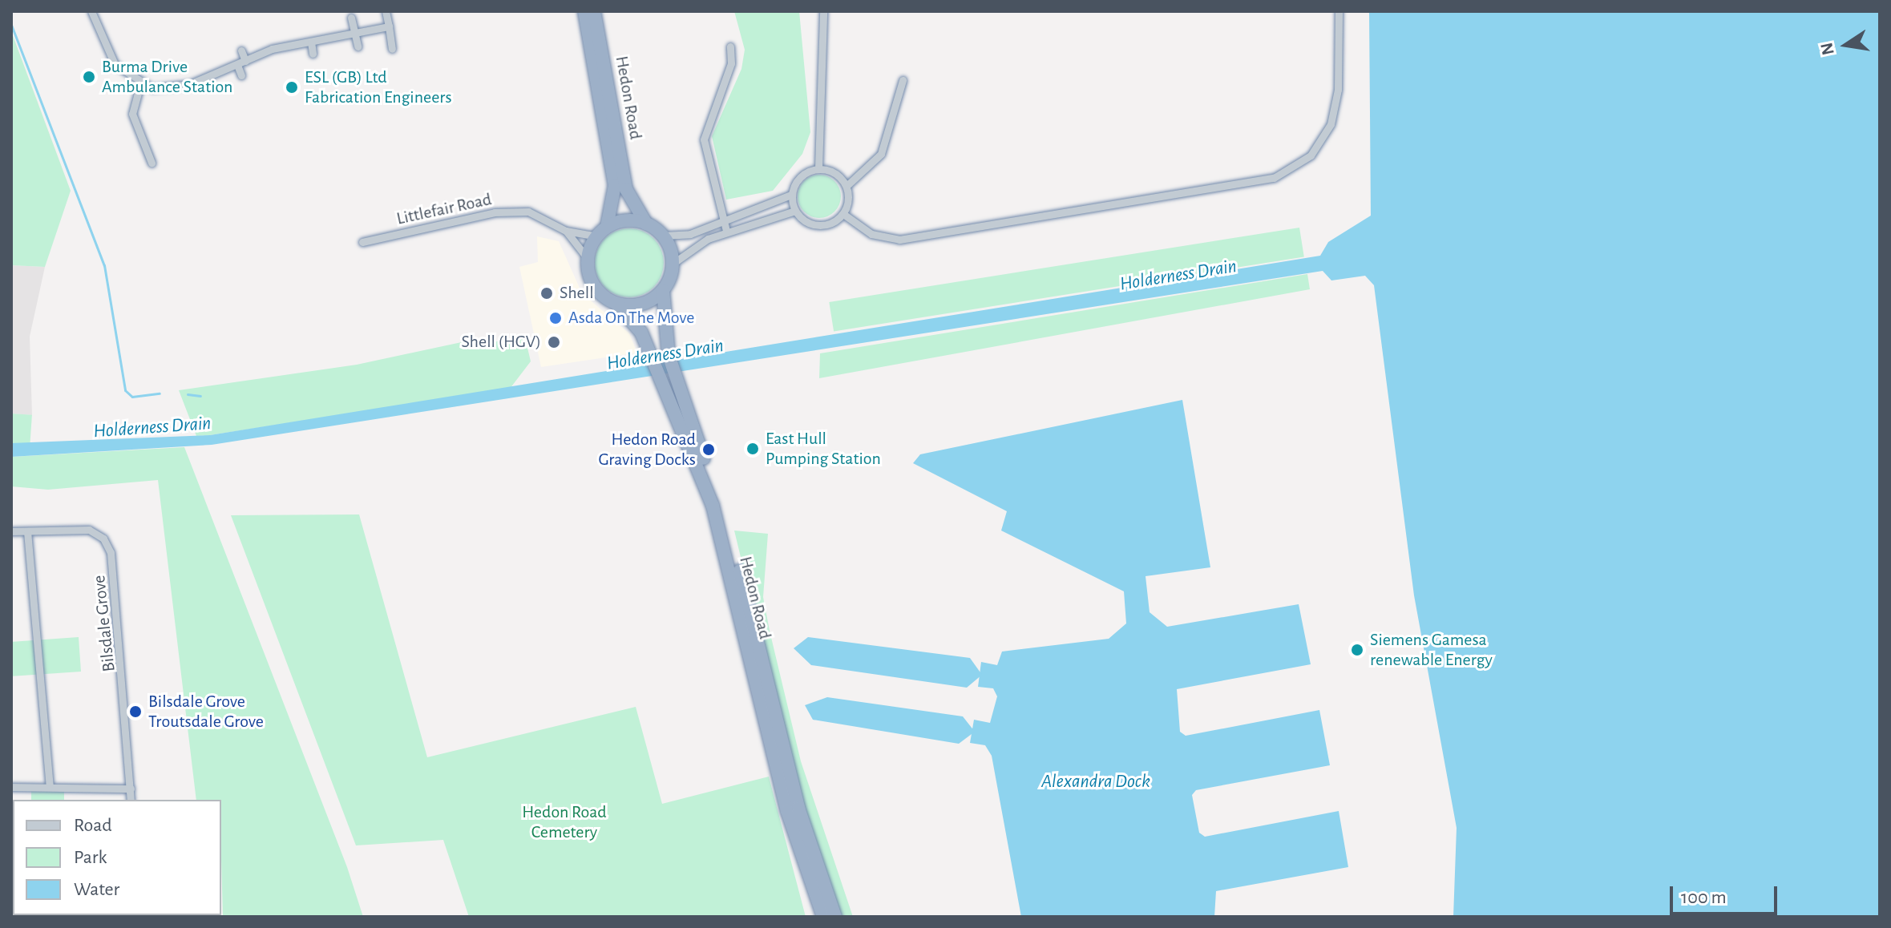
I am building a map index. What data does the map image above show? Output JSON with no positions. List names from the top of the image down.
{
  "streets": {
    "highway": ["Hedon Road"],
    "street": ["Littlefair Road", "Bilsdale Grove"]
  },
  "crossings": [
    ["Hedon Road", "Littlefair Road"]
  ],
  "water": ["Holderness Drain", "Alexandra Dock"],
  "parks": ["Hedon Road Cemetery"],
  "places": [
    "Burma Drive Ambulance Station",
    "ESL (GB) Ltd Fabrication Engineers",
    "Shell",
    "Asda On The Move",
    "Shell (HGV)",
    "East Hull Pumping Station",
    "Hedon Road Graving Docks",
    "Siemens Gamesa renewable Energy",
    "Bilsdale Grove Troutsdale Grove"
  ],
  "legend": ["Road", "Park", "Water"],
  "scale_bar": "100 m",
  "north": "left"
}
